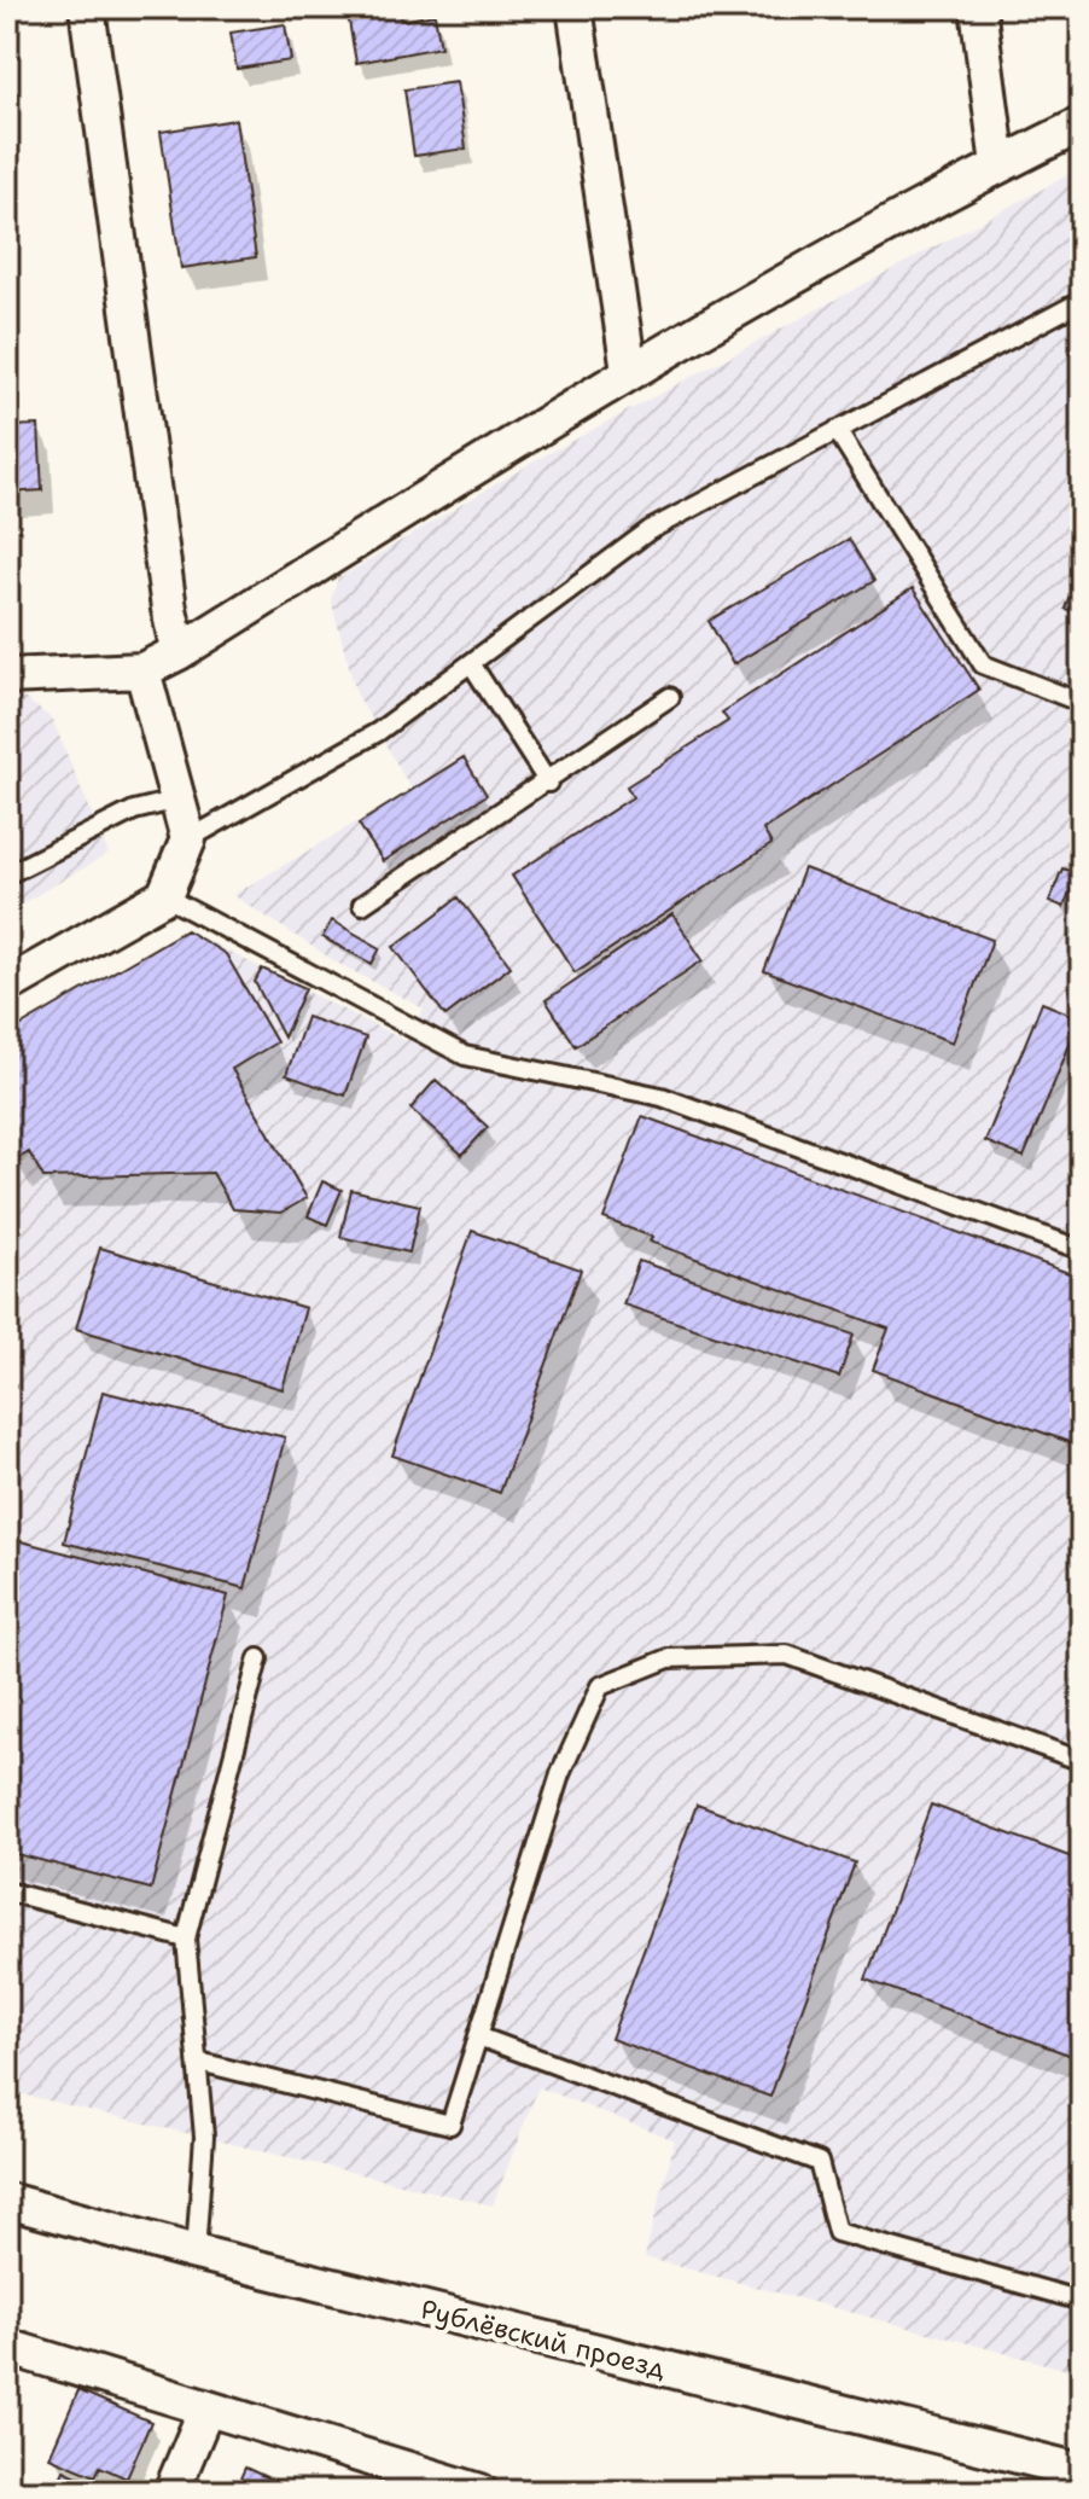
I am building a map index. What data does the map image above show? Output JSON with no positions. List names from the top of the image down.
{
  "streets": {
    "street": ["Рублёвский проезд"]
  }
}
